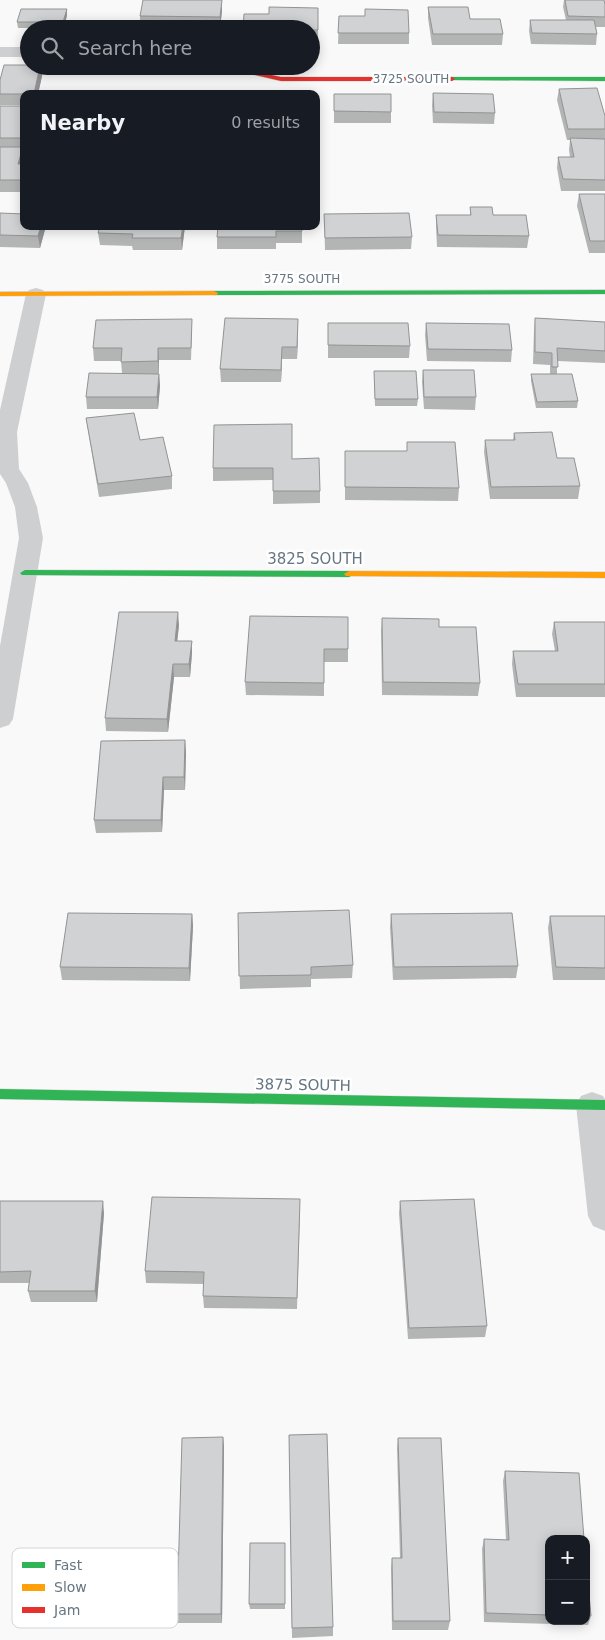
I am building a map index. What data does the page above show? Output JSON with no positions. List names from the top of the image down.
{
  "streets": {
    "street": [
      "3725 SOUTH",
      "3775 SOUTH",
      "3825 SOUTH",
      "3875 SOUTH"
    ]
  },
  "legend": ["Fast", "Slow", "Jam"],
  "page": {
    "search": "Search here",
    "heading": ["Nearby", "0 results"],
    "map_buttons": ["+", "−"]
  }
}
